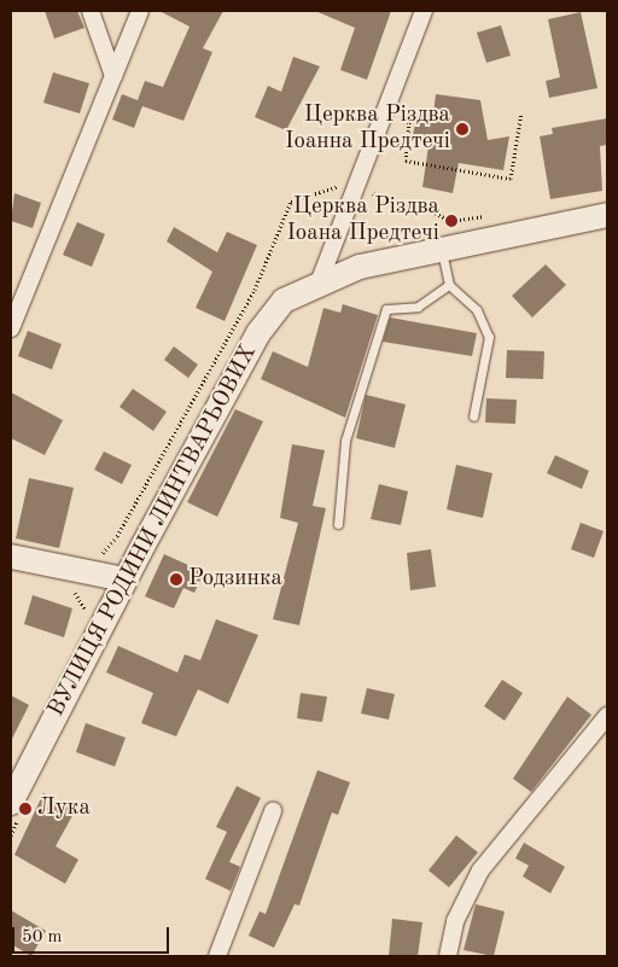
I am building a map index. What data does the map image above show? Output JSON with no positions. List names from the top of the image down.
{
  "streets": {
    "main road": ["ВУЛИЦЯ РОДИНИ ЛИНТВАРЬОВИХ"]
  },
  "places": [
    "Церква Різдва Іоанна Предтечі",
    "Церква Різдва Іоана Предтечі",
    "Родзинка",
    "Лука"
  ],
  "scale_bar": "50 m"
}
